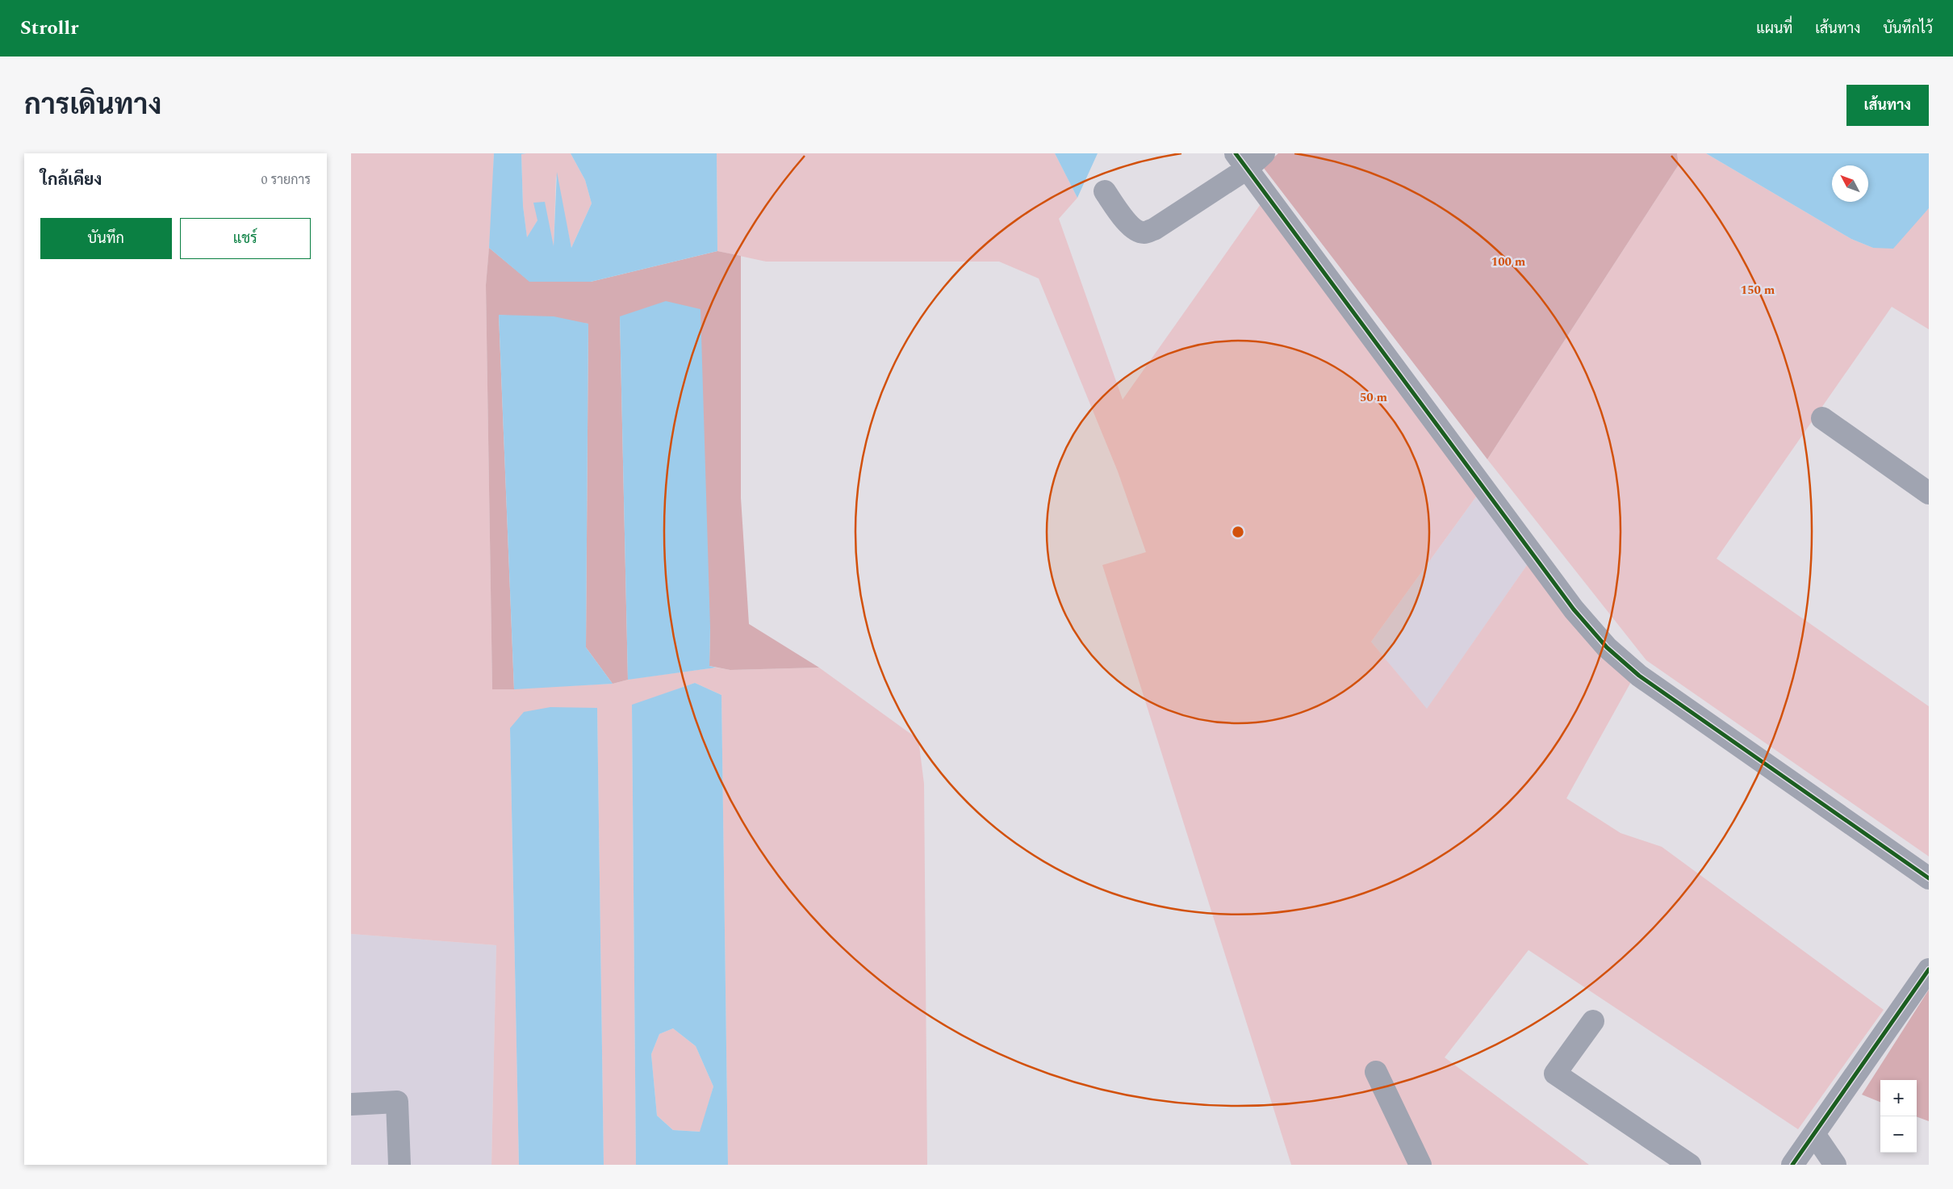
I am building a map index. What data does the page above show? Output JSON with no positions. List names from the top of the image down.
{
  "north": "top left",
  "page": {
    "header": "Strollr",
    "nav": ["แผนที่", "เส้นทาง", "บันทึกไว้"],
    "title": "การเดินทาง",
    "buttons": [
      "เส้นทาง",
      ["บันทึก", "แชร์"]
    ],
    "heading": ["ใกล้เคียง", "0 รายการ"],
    "map_buttons": ["+", "−"]
  },
  "rings": ["100 m", "150 m", "50 m"]
}
